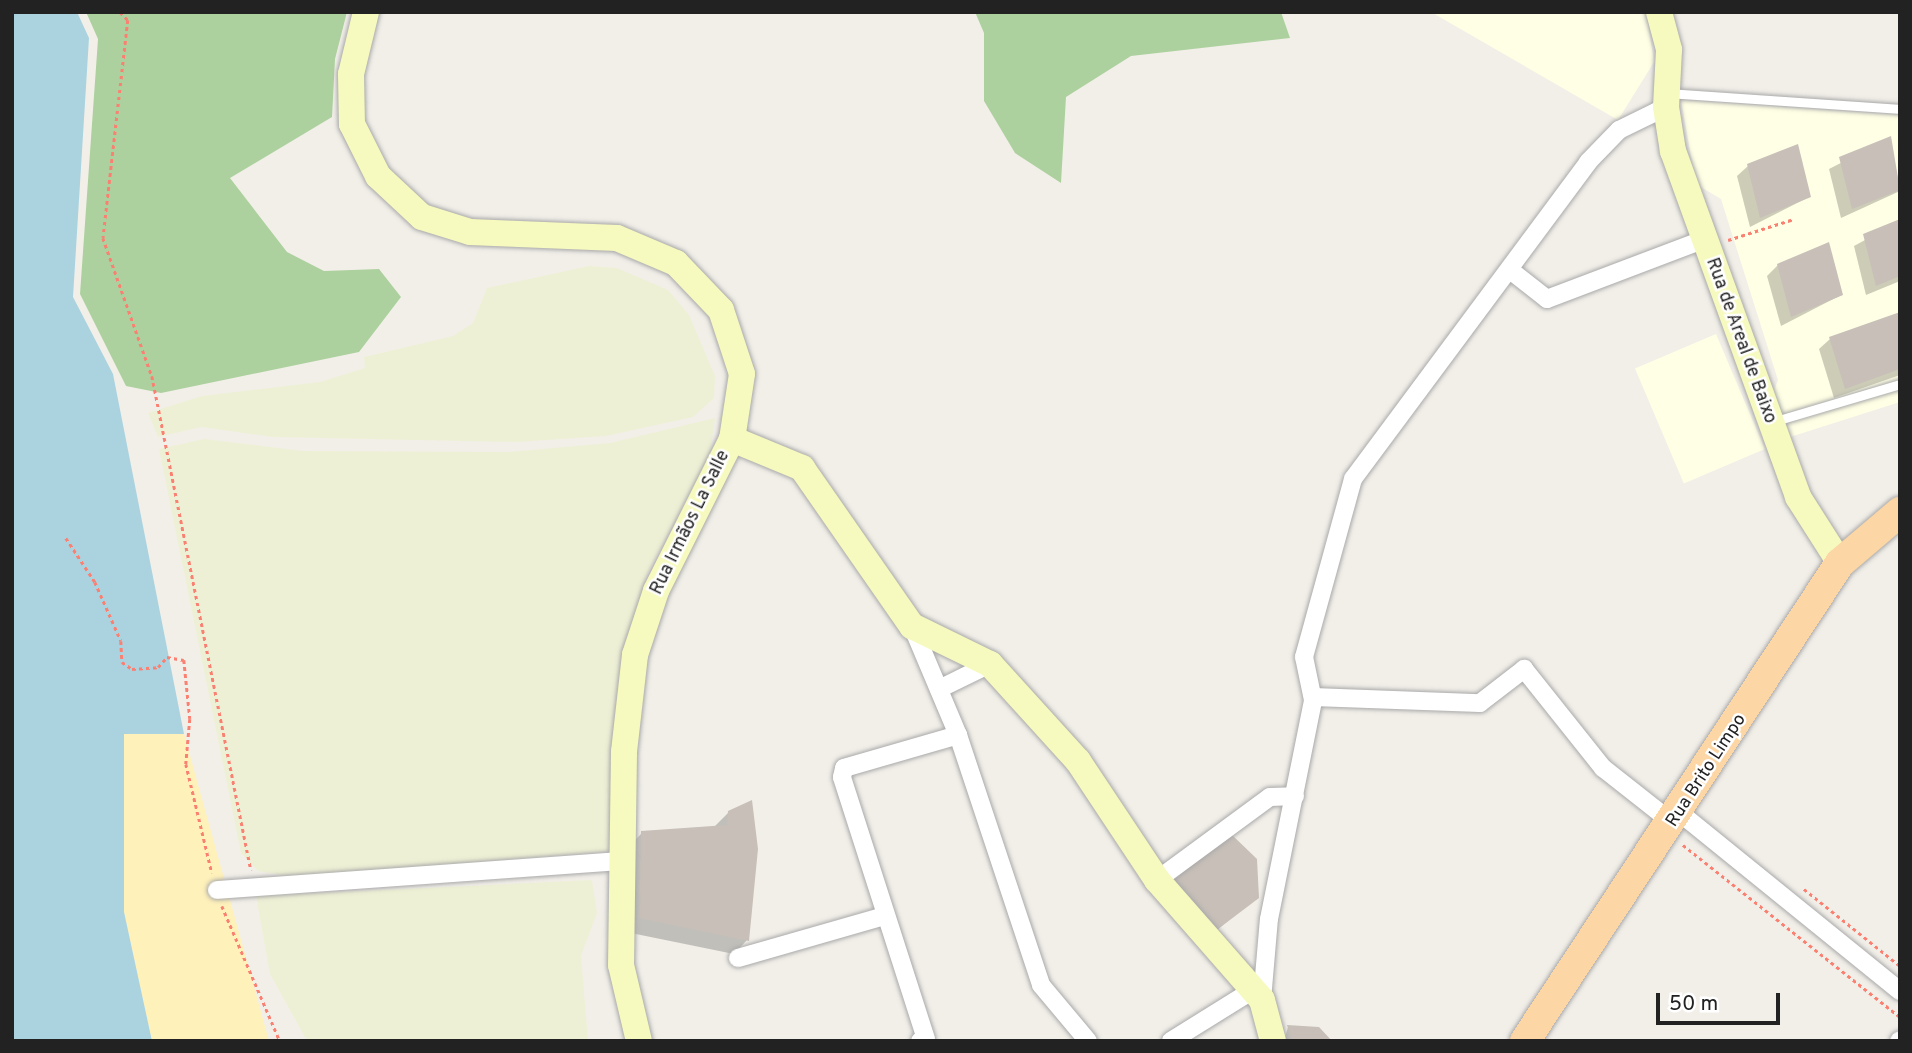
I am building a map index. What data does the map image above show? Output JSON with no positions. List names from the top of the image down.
{
  "streets": {
    "main road": ["Rua Brito Limpo"],
    "street": ["Rua de Areal de Baixo", "Rua Irmãos La Salle"]
  },
  "crossings": [
    ["Rua de Areal de Baixo", "Rua Brito Limpo"]
  ],
  "scale_bar": "50 m"
}
